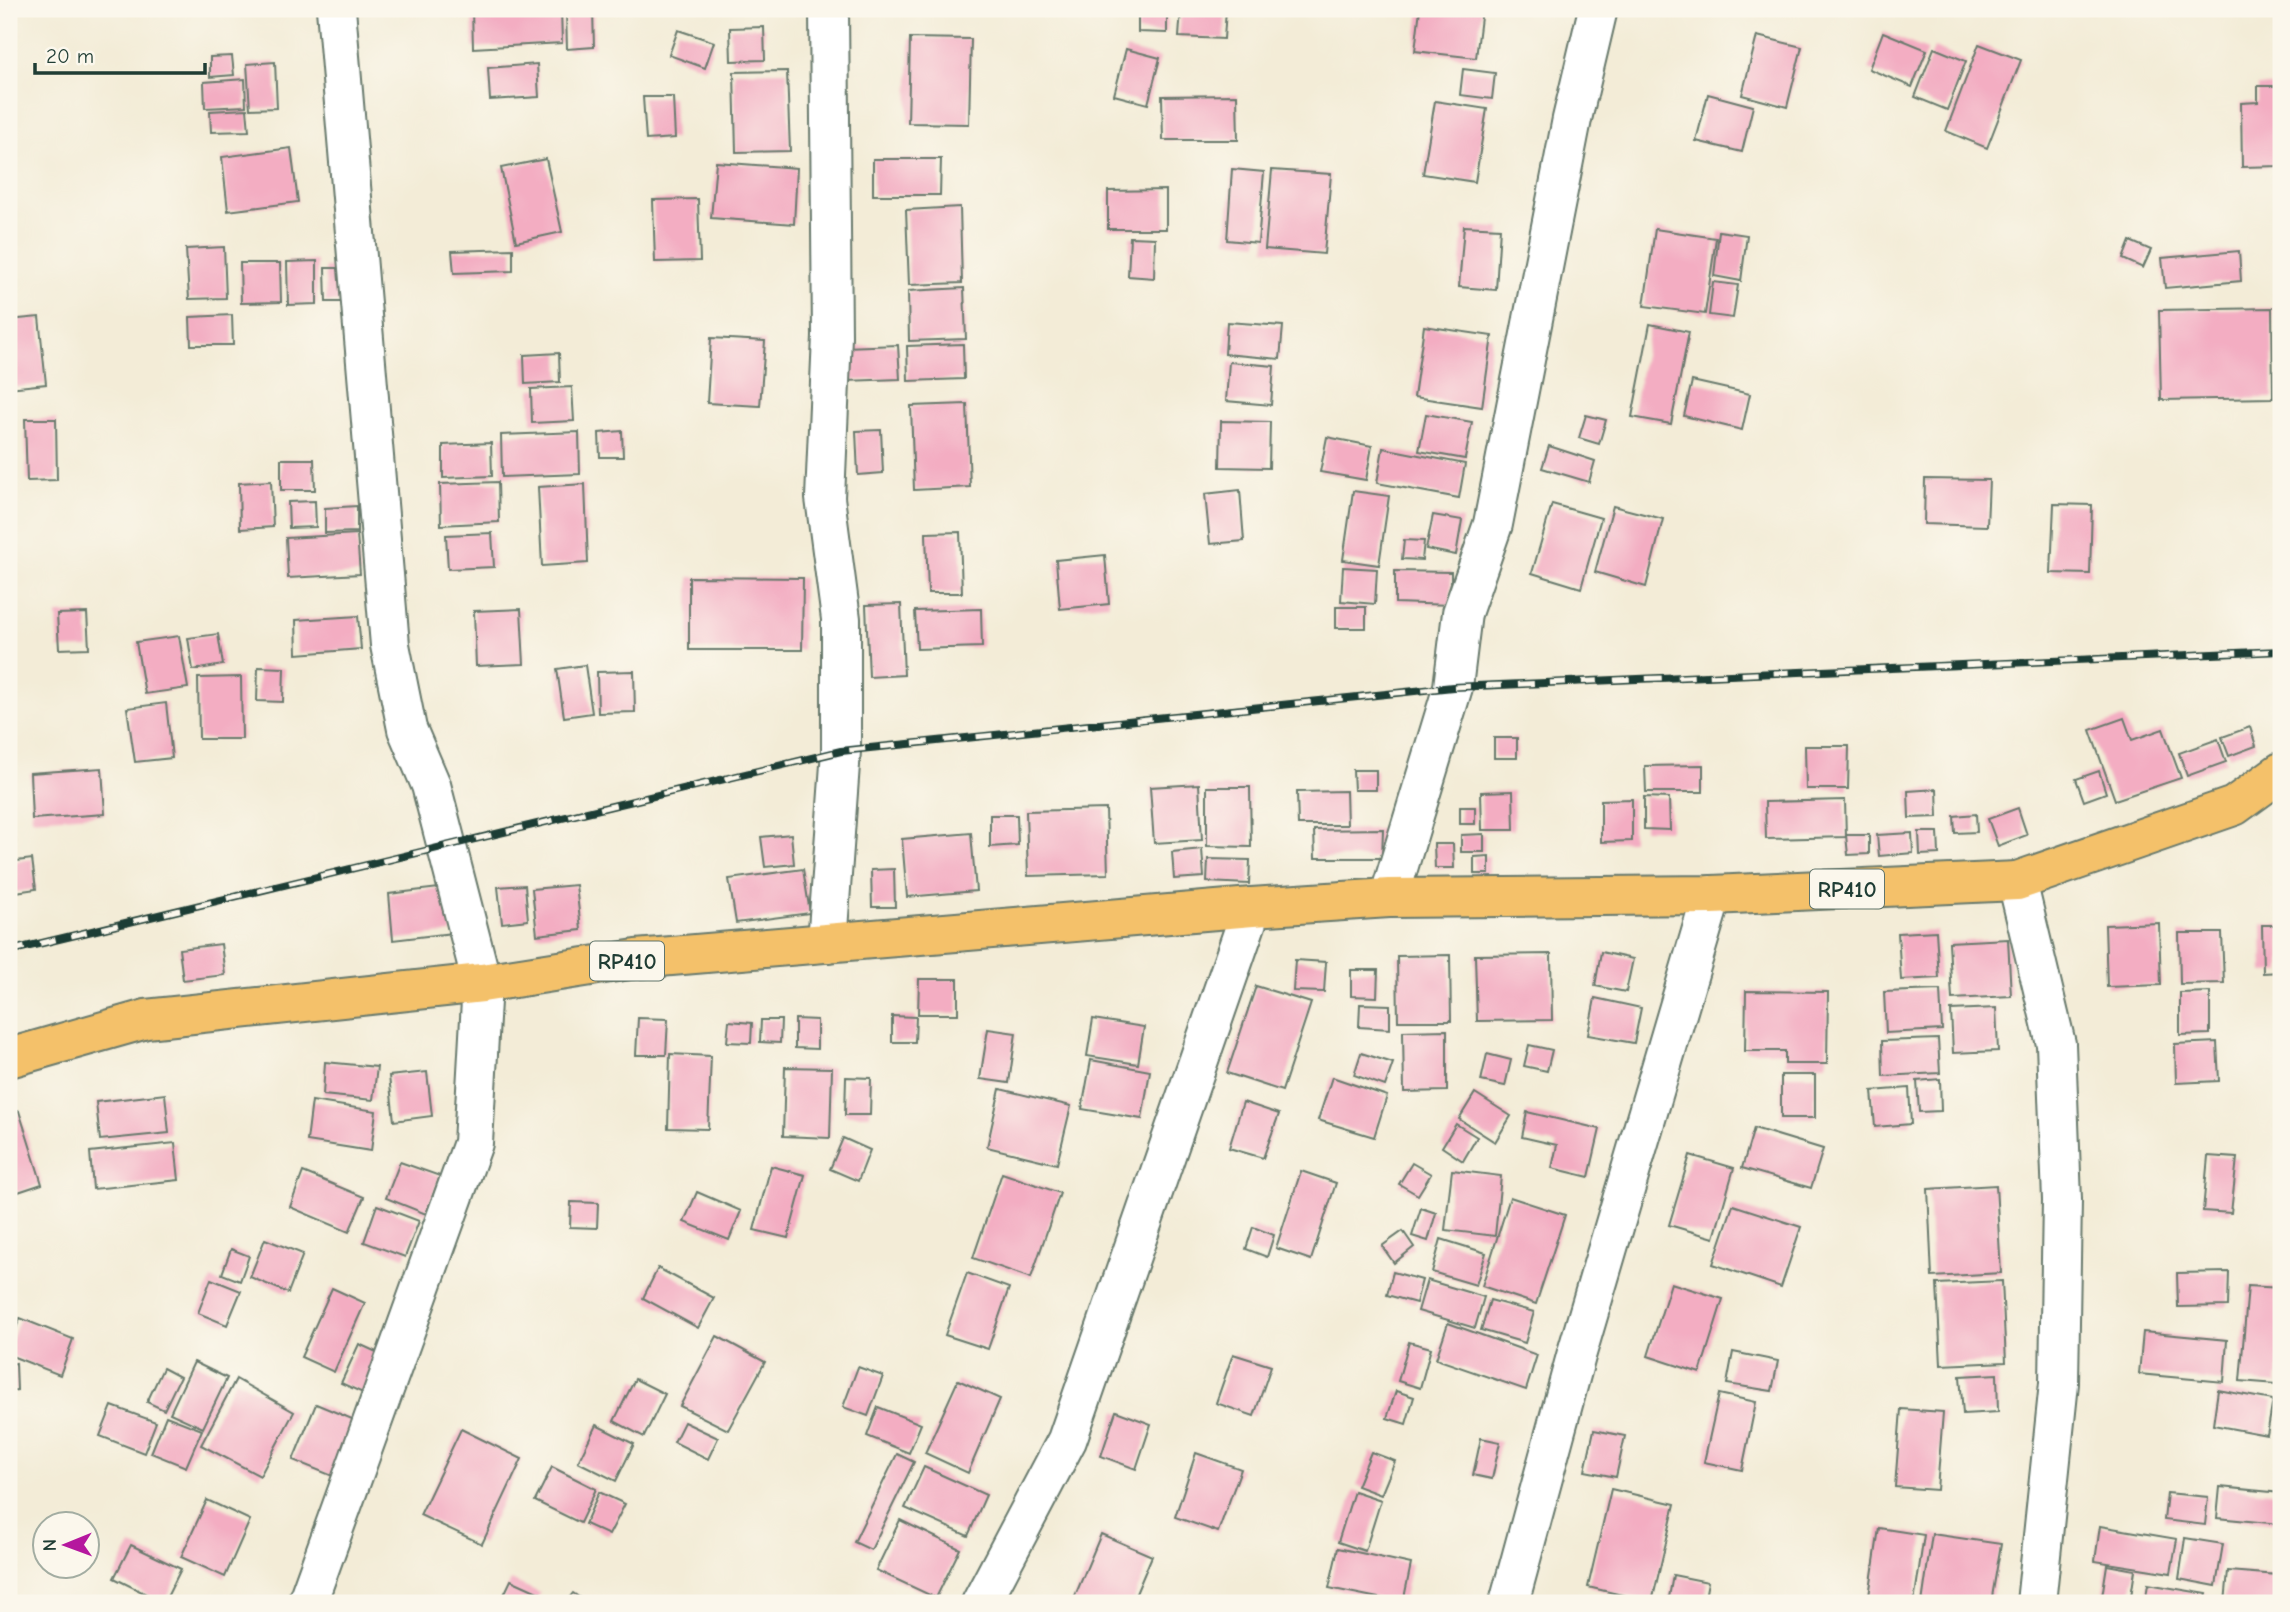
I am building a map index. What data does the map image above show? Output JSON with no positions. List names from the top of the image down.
{
  "streets": {
    "main road": ["RP410"]
  },
  "scale_bar": "20 m",
  "north": "left"
}
